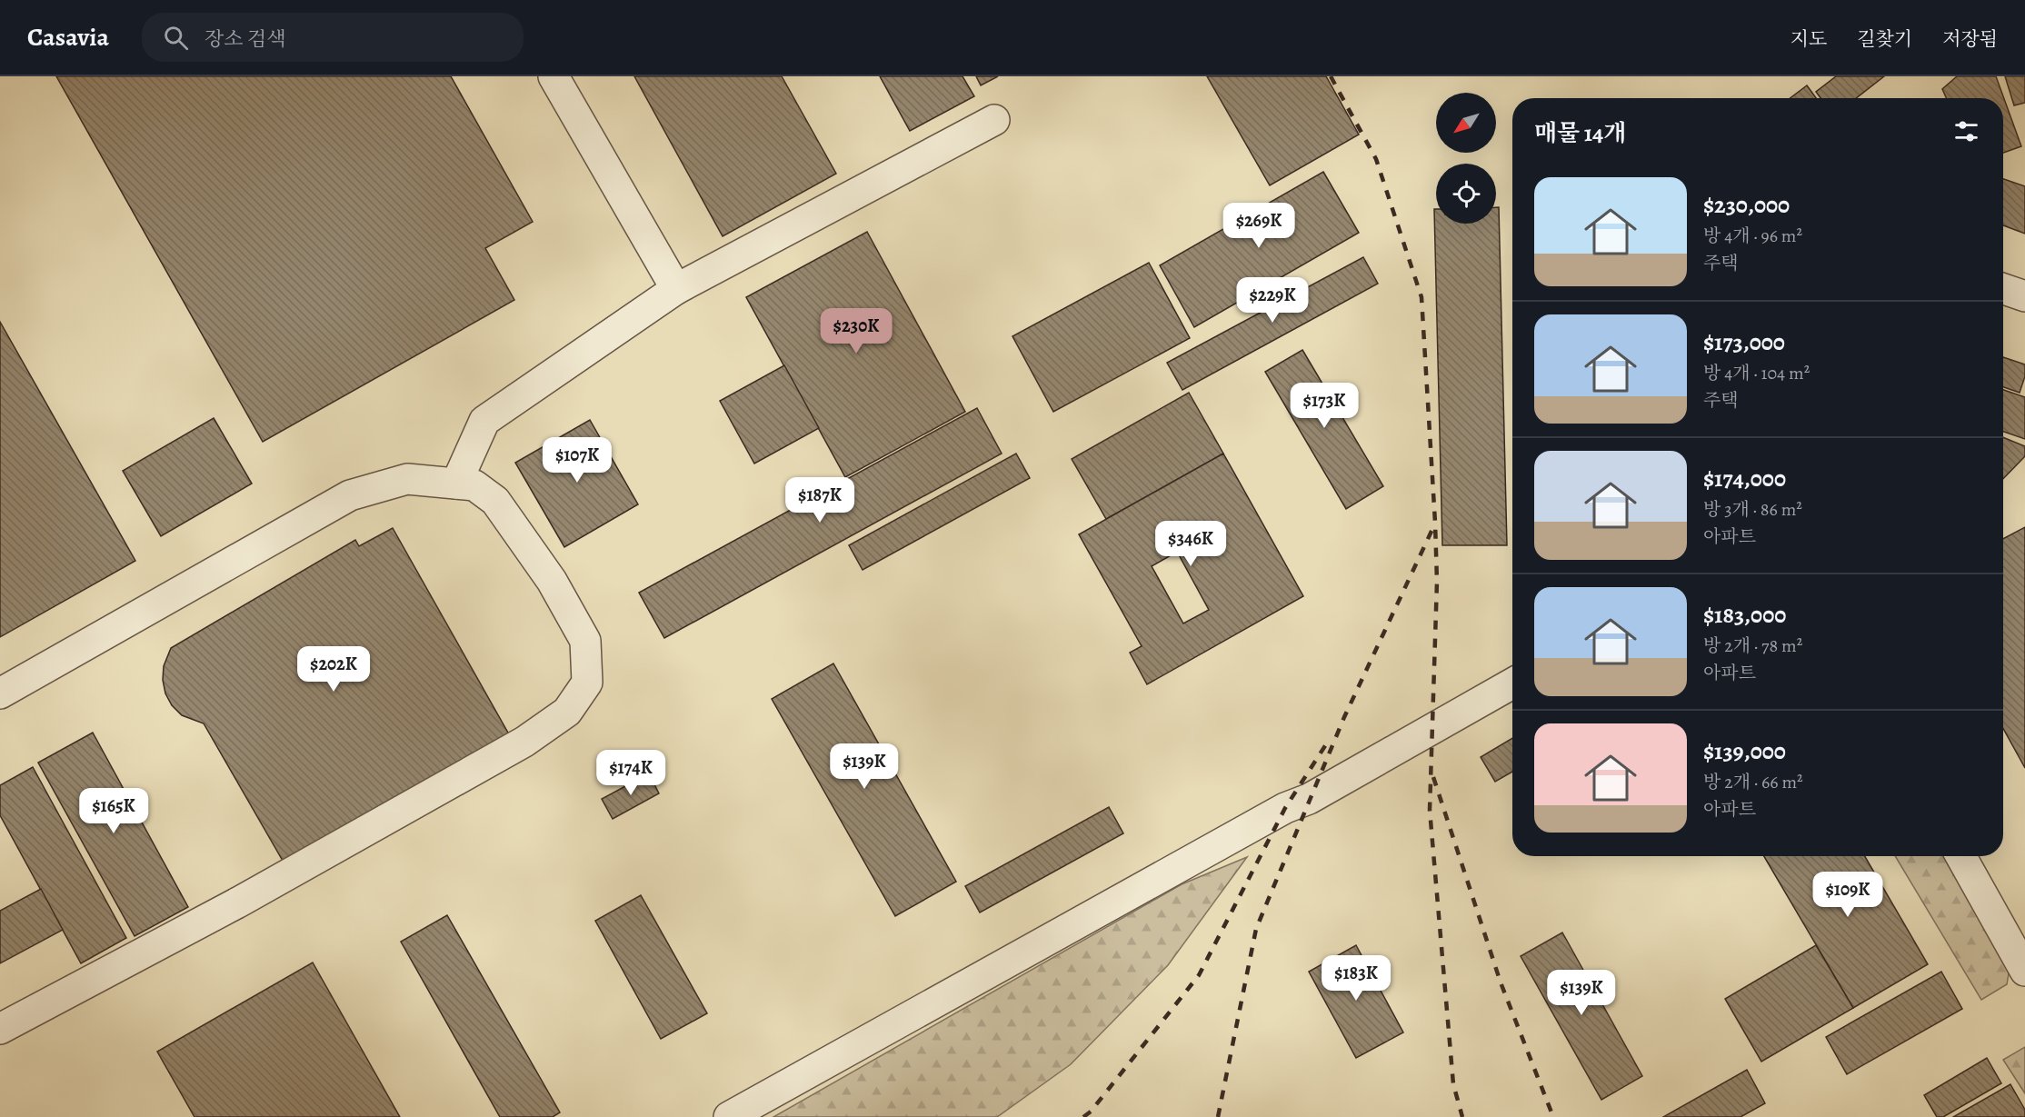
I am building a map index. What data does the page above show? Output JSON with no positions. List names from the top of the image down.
{
  "north": "bottom left",
  "page": {
    "header": "Casavia",
    "search": "장소 검색",
    "nav": ["지도", "길찾기", "저장됨"],
    "heading": "매물 14개",
    "list": [
      {
        "name": "$230,000",
        "note": "방 4개 · 96 m² · 주택"
      },
      {
        "name": "$173,000",
        "note": "방 4개 · 104 m² · 주택"
      },
      {
        "name": "$174,000",
        "note": "방 3개 · 86 m² · 아파트"
      },
      {
        "name": "$183,000",
        "note": "방 2개 · 78 m² · 아파트"
      },
      {
        "name": "$139,000",
        "note": "방 2개 · 66 m² · 아파트"
      }
    ],
    "price": [
      "$269K",
      "$229K",
      "$230K",
      "$173K",
      "$107K",
      "$187K",
      "$346K",
      "$202K",
      "$139K",
      "$174K",
      "$165K",
      "$109K",
      "$183K",
      "$139K"
    ]
  }
}
